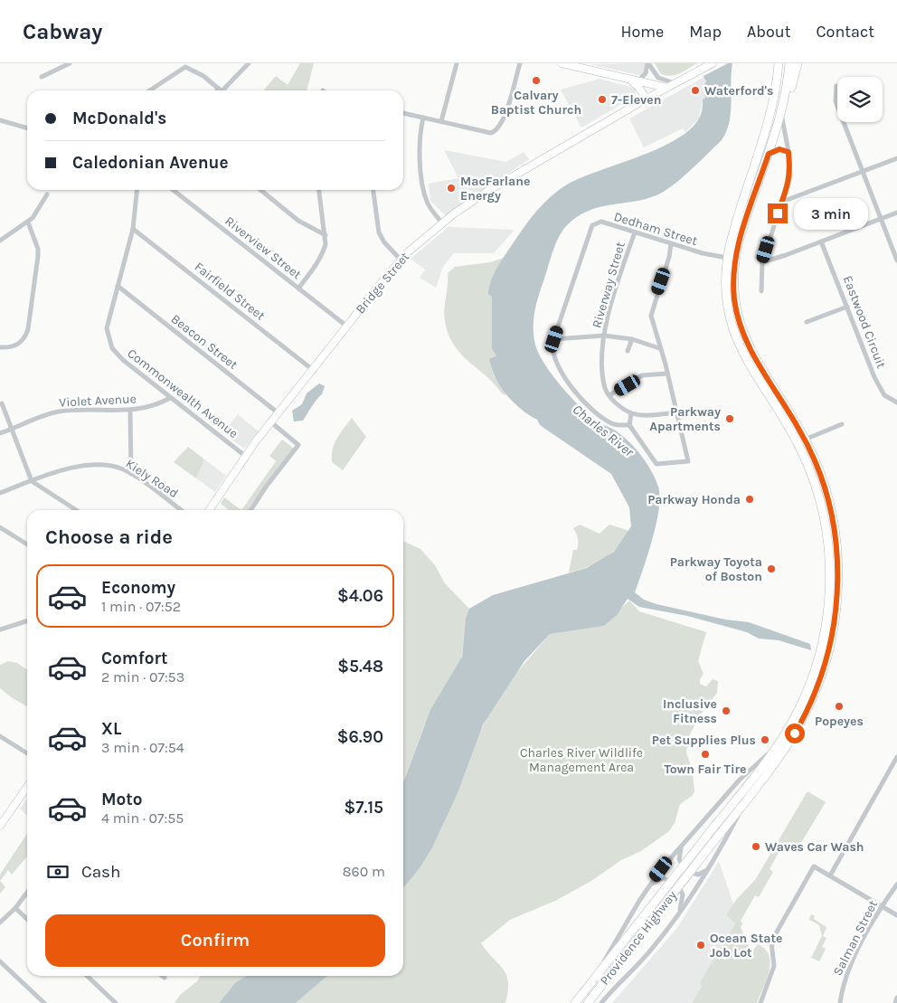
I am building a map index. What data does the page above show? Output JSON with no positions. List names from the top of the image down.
{
  "streets": {
    "highway": ["Providence Highway"],
    "main road": ["Bridge Street"],
    "street": [
      "Dedham Street",
      "Riverview Street",
      "Riverway Street",
      "Fairfield Street",
      "Eastwood Circuit",
      "Beacon Street",
      "Commonwealth Avenue",
      "Violet Avenue",
      "Kiely Road",
      "Salman Street"
    ]
  },
  "crossings": [
    ["Dedham Street", "Riverway Street"],
    ["Riverview Street", "Bridge Street"],
    ["Bridge Street", "Fairfield Street"],
    ["Bridge Street", "Beacon Street"],
    ["Bridge Street", "Commonwealth Avenue"],
    ["Fairfield Street", "Commonwealth Avenue"],
    ["Beacon Street", "Commonwealth Avenue"],
    ["Commonwealth Avenue", "Violet Avenue"]
  ],
  "water": ["Charles River"],
  "parks": ["Charles River Wildlife Management Area"],
  "places": [
    "Calvary Baptist Church",
    "Waterford's",
    "7-Eleven",
    "MacFarlane Energy",
    "Parkway Apartments",
    "Parkway Honda",
    "Parkway Toyota of Boston",
    "Popeyes",
    "Inclusive Fitness",
    "Pet Supplies Plus",
    "Town Fair Tire",
    "Waves Car Wash",
    "Ocean State Job Lot"
  ],
  "page": {
    "header": "Cabway",
    "nav": [
      "Home",
      "Map",
      "About",
      "Contact"
    ],
    "banner": ["McDonald's", "Caledonian Avenue"],
    "bubble": "3 min",
    "heading": "Choose a ride",
    "list": [
      {
        "name": "Economy",
        "note": "1 min · 07:52",
        "value": "$4.06"
      },
      {
        "name": "Comfort",
        "note": "2 min · 07:53",
        "value": "$5.48"
      },
      {
        "name": "XL",
        "note": "3 min · 07:54",
        "value": "$6.90"
      },
      {
        "name": "Moto",
        "note": "4 min · 07:55",
        "value": "$7.15"
      }
    ],
    "pay": ["Cash", "860 m"],
    "buttons": "Confirm"
  }
}
